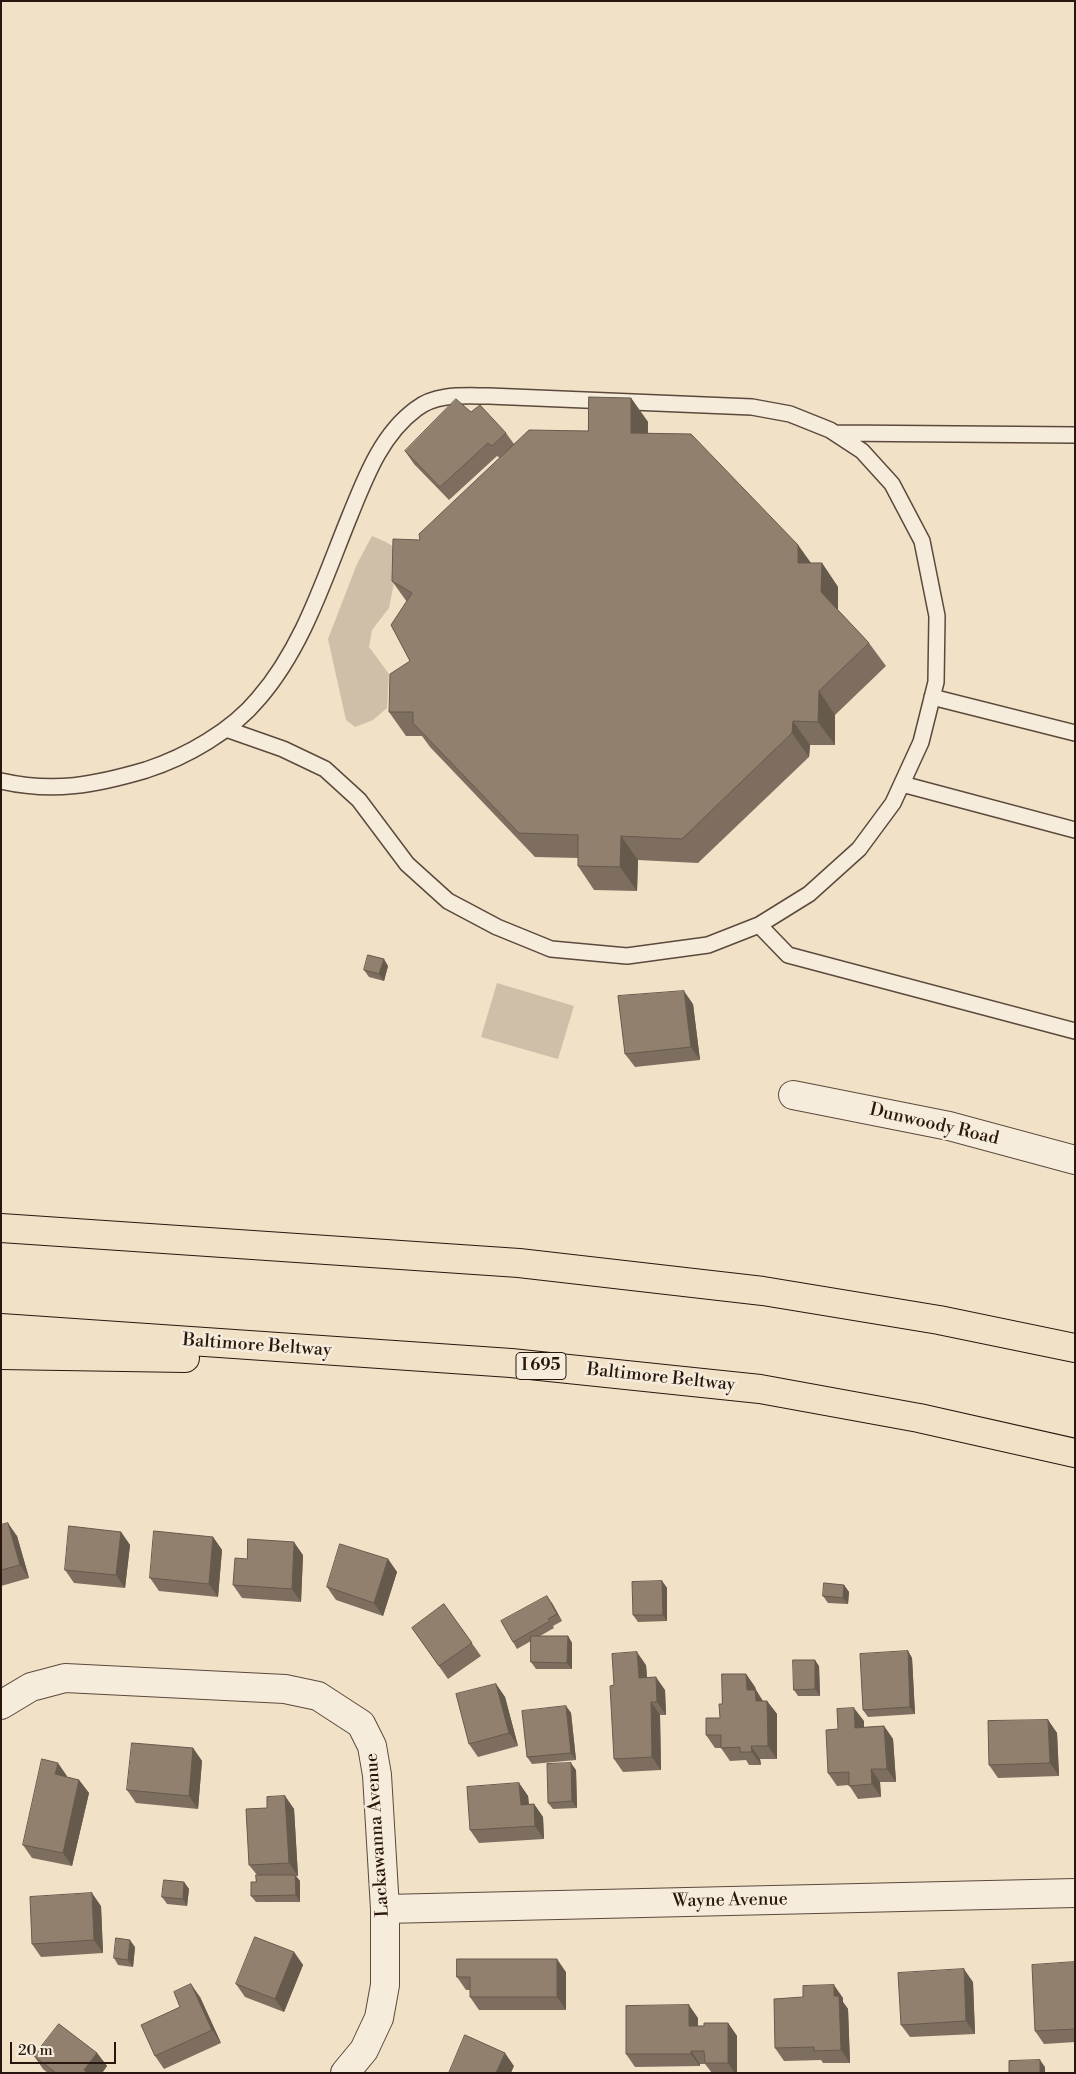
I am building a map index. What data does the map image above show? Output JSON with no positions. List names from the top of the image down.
{
  "streets": {
    "highway": ["Baltimore Beltway", "I 695"],
    "street": ["Dunwoody Road", "Lackawanna Avenue", "Wayne Avenue"]
  },
  "crossings": [
    ["Lackawanna Avenue", "Wayne Avenue"]
  ],
  "scale_bar": "20 m"
}
